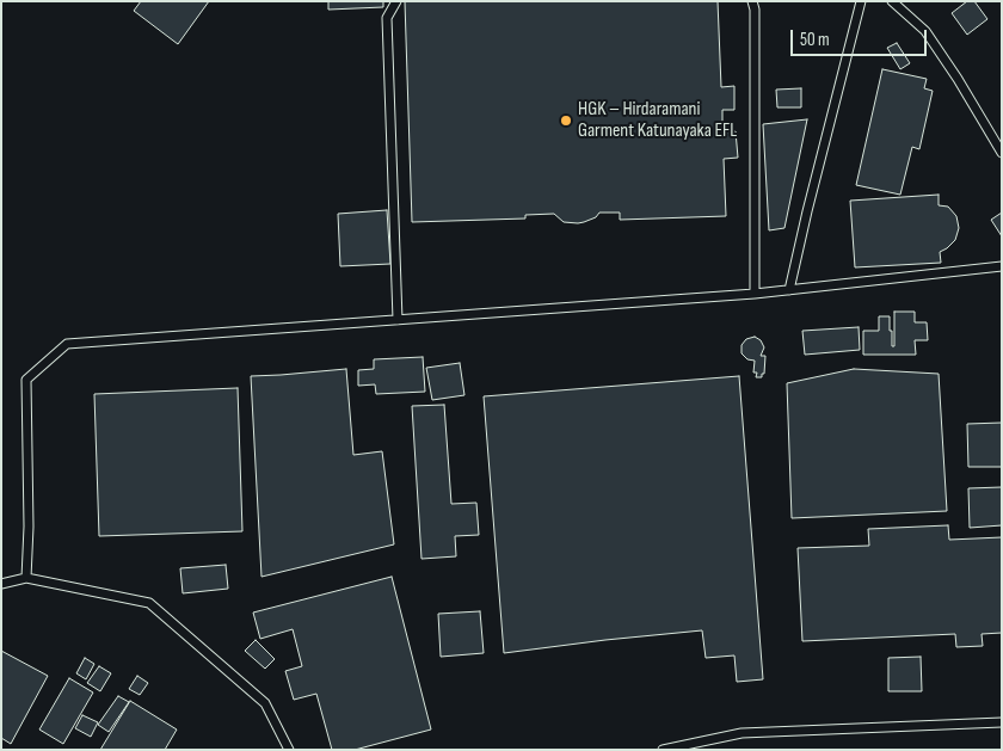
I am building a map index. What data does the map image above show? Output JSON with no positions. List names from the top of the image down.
{
  "places": ["HGK – Hirdaramani Garment Katunayaka EFL"],
  "scale_bar": "50 m"
}
